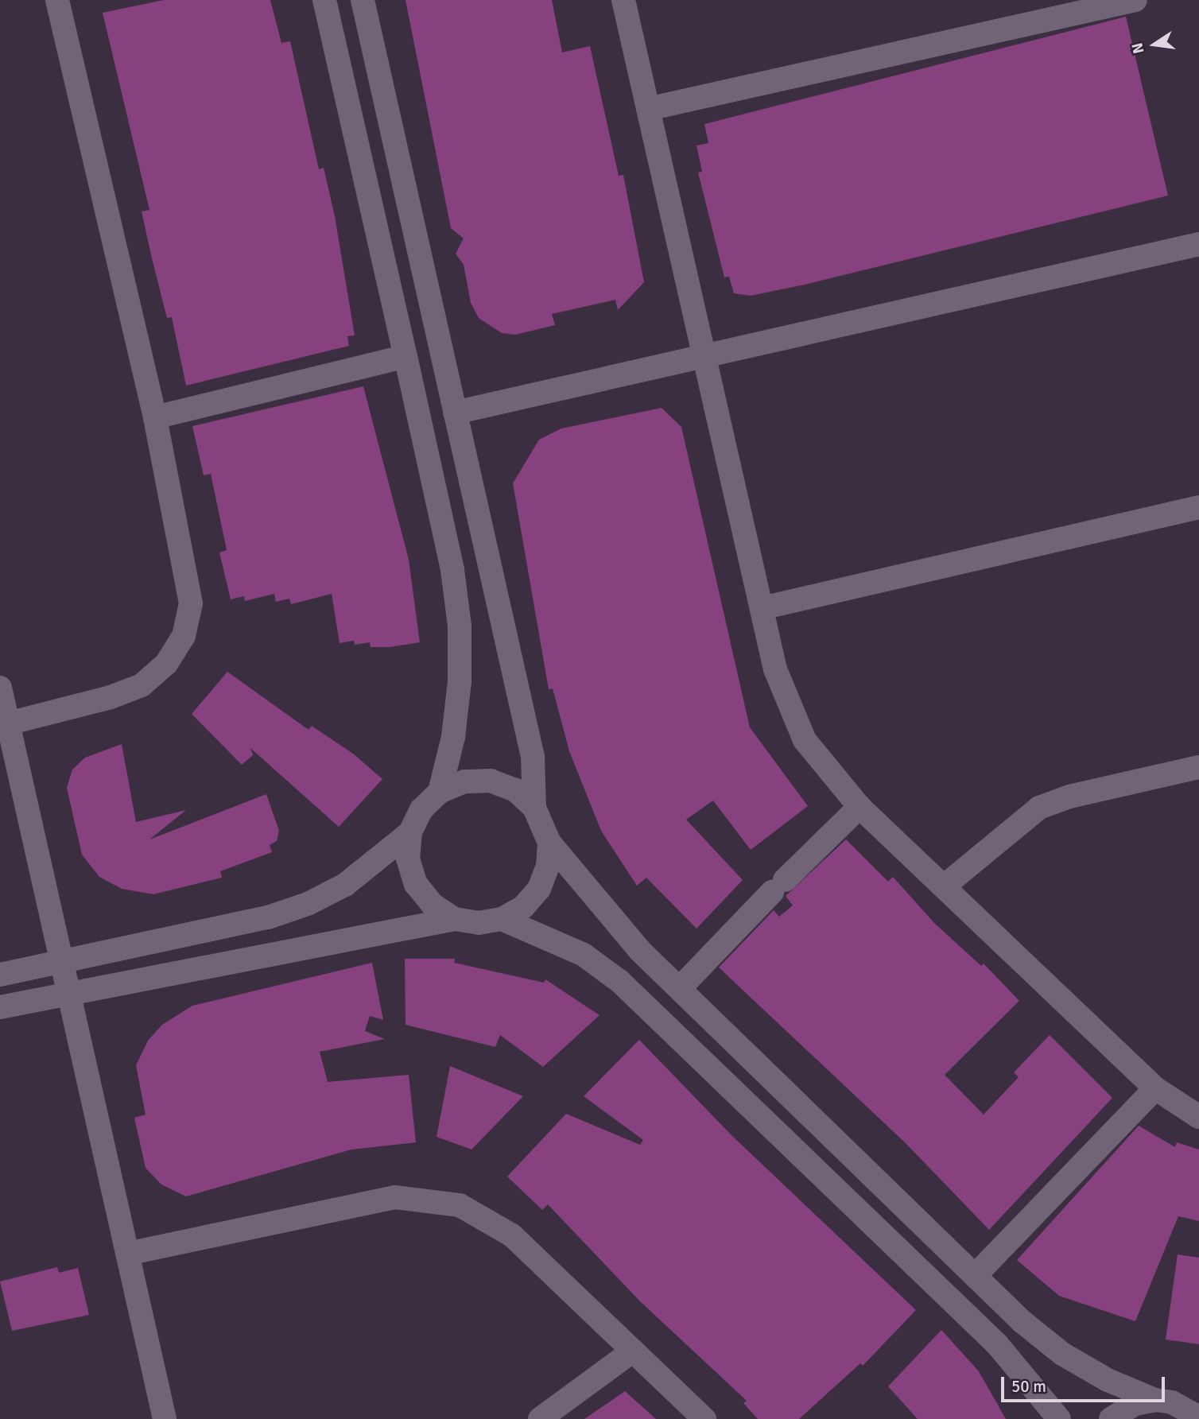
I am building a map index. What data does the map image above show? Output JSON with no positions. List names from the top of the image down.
{
  "scale_bar": "50 m",
  "north": "left"
}
